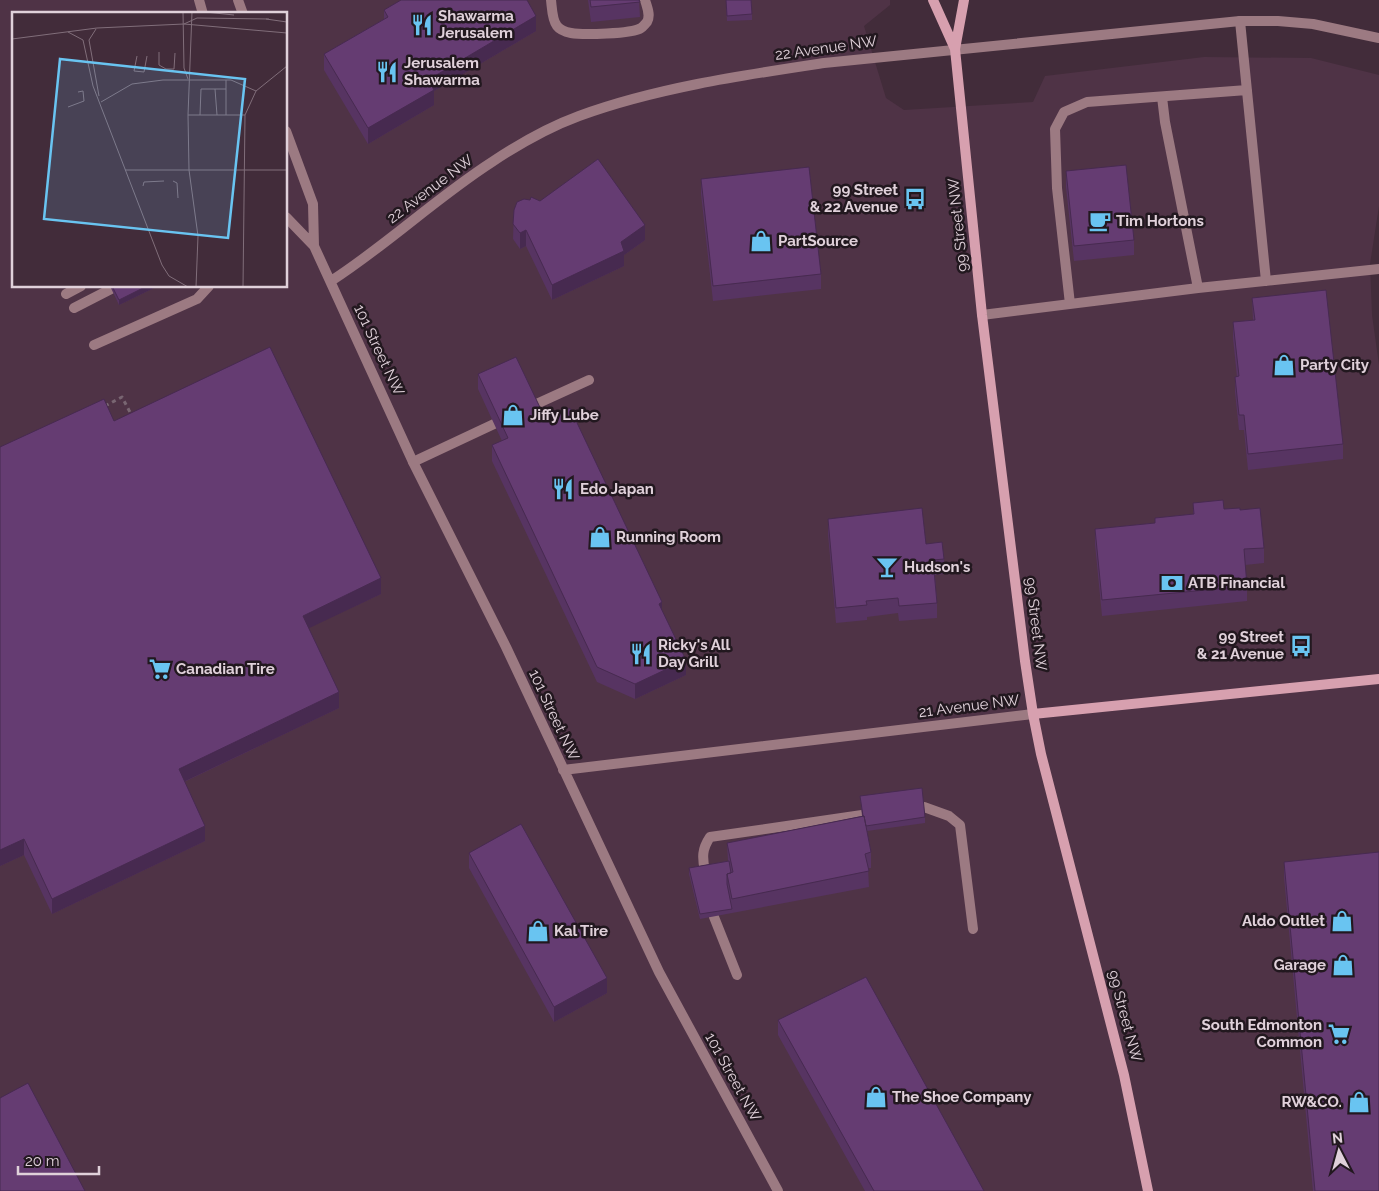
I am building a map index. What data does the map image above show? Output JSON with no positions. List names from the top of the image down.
{
  "streets": {
    "street": [
      "22 Avenue NW",
      "99 Street NW",
      "101 Street NW",
      "21 Avenue NW"
    ]
  },
  "crossings": [
    ["22 Avenue NW", "99 Street NW"],
    ["22 Avenue NW", "101 Street NW"],
    ["99 Street NW", "21 Avenue NW"],
    ["101 Street NW", "21 Avenue NW"]
  ],
  "places": {
    "restaurant": [
      "Shawarma Jerusalem",
      "Jerusalem Shawarma",
      "Edo Japan",
      "Ricky's All Day Grill"
    ],
    "bus stop": ["99 Street & 22 Avenue", "99 Street & 21 Avenue"],
    "cafe": ["Tim Hortons"],
    "shop": [
      "PartSource",
      "Party City",
      "Jiffy Lube",
      "Running Room",
      "Aldo Outlet",
      "Kal Tire",
      "Garage",
      "The Shoe Company",
      "RW&CO."
    ],
    "bar": ["Hudson's"],
    "bank": ["ATB Financial"],
    "supermarket": ["Canadian Tire", "South Edmonton Common"]
  },
  "scale_bar": "20 m",
  "north": "top"
}
